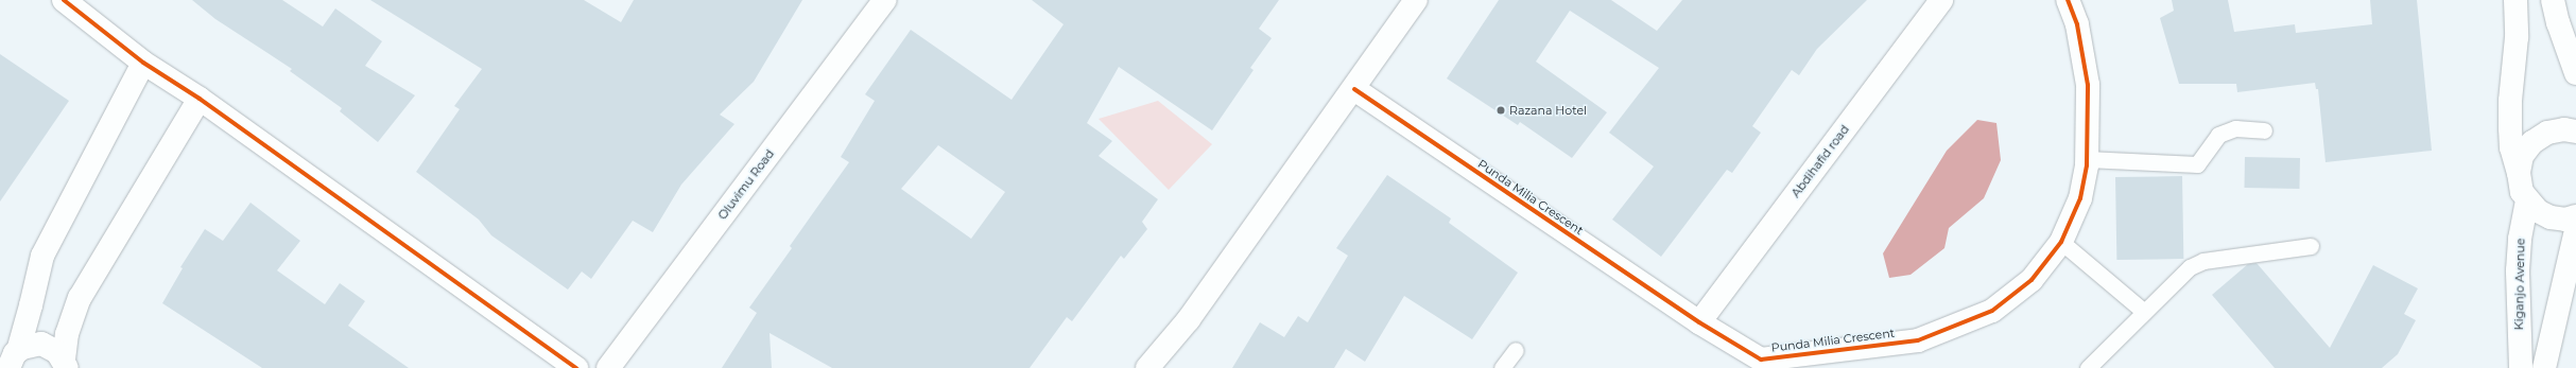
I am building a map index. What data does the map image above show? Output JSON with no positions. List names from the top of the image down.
{
  "streets": {
    "street": [
      "Abdihafid road",
      "Oluvimu Road",
      "Punda Milia Crescent",
      "Kiganjo Avenue"
    ]
  },
  "crossings": [
    ["Abdihafid road", "Punda Milia Crescent"]
  ],
  "places": ["Razana Hotel"]
}
